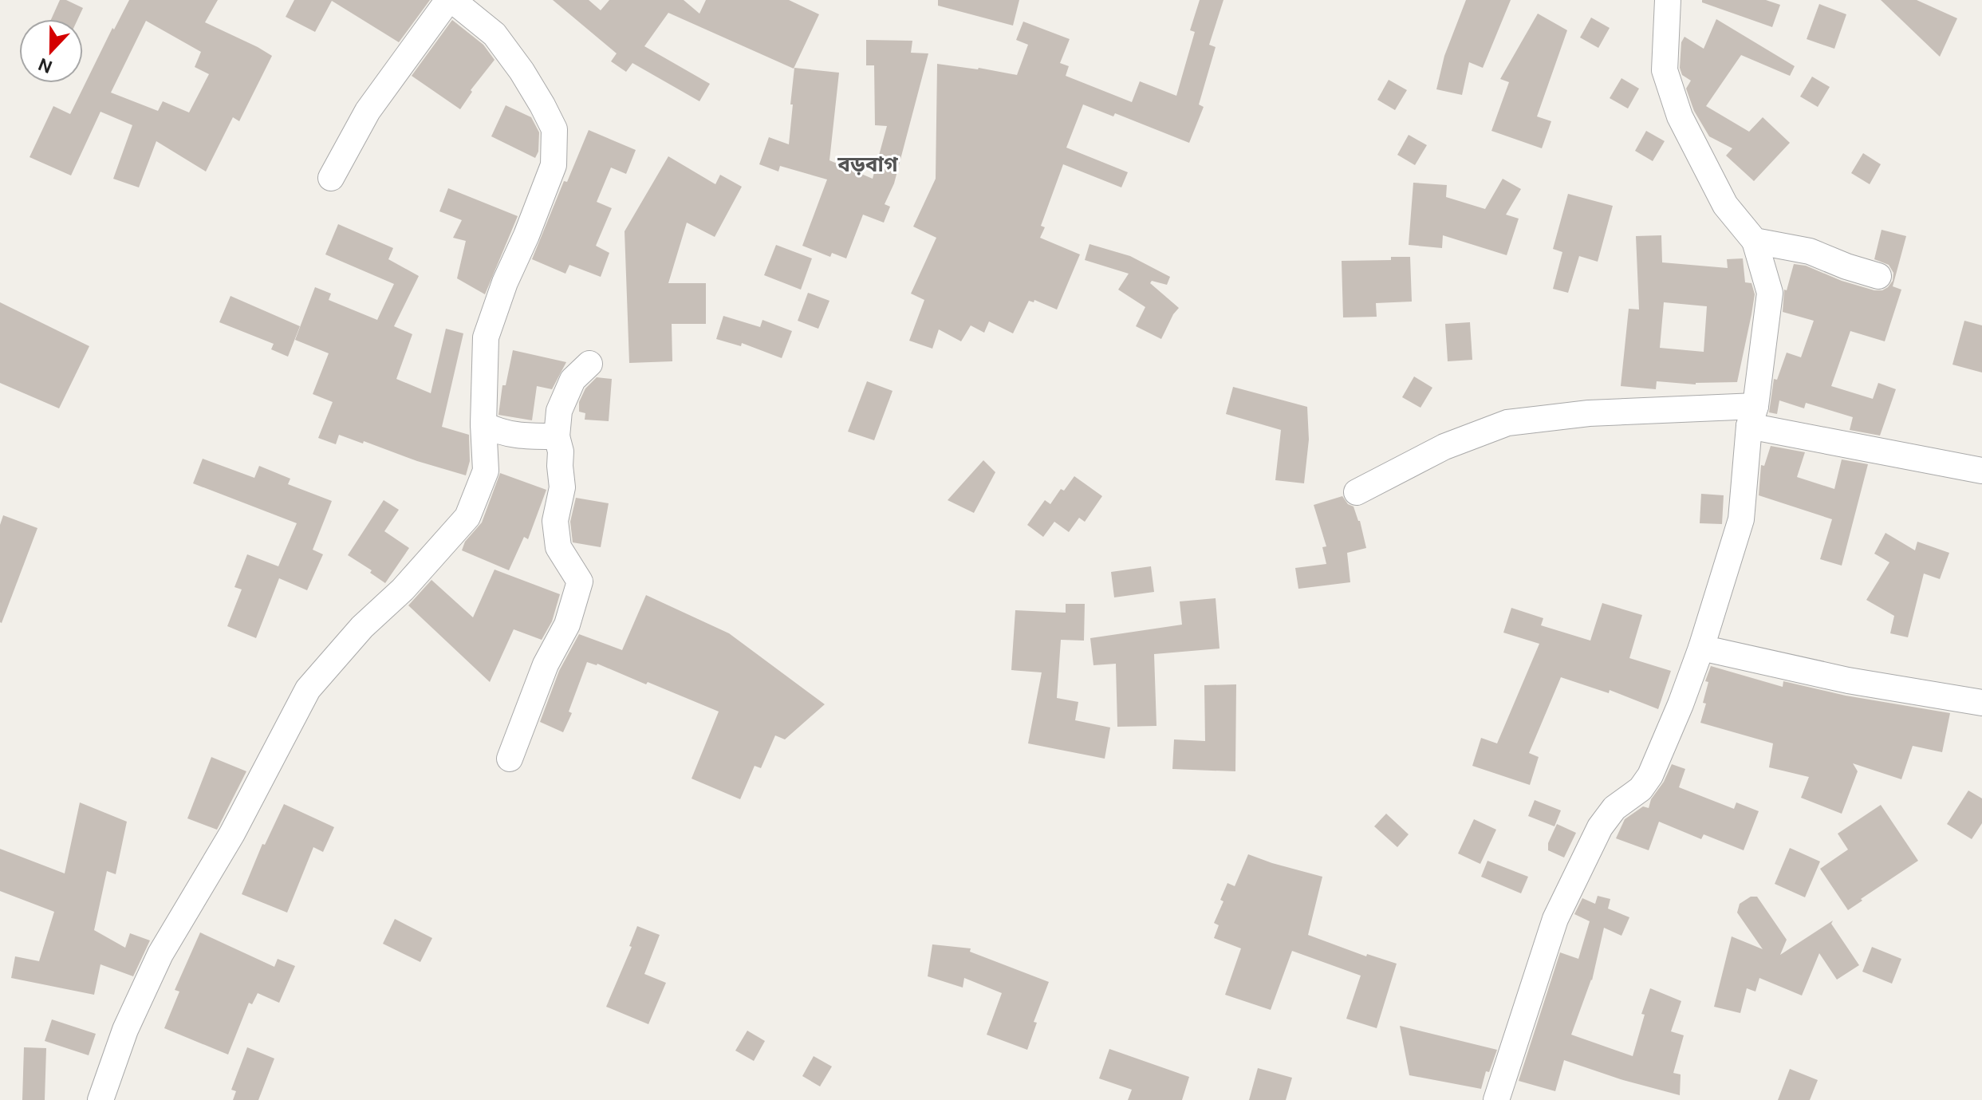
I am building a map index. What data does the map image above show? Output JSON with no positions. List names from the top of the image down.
{
  "districts": ["বড়বাগ"],
  "north": "bottom"
}
